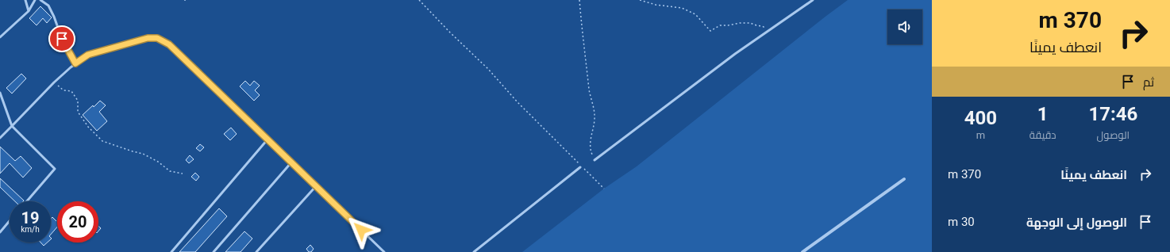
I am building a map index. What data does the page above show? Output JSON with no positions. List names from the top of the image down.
{
  "page": {
    "turn": ["370 m", "انعطف يمينًا"],
    "then": "ثم",
    "eta": [
      "17:46",
      "الوصول",
      "1",
      "دقيقة",
      "400",
      "m"
    ],
    "list": [
      {
        "name": "انعطف يمينًا",
        "value": "370 m"
      },
      {
        "name": "الوصول إلى الوجهة",
        "value": "30 m"
      }
    ],
    "speed": "19 km/h",
    "limit": "20"
  }
}
